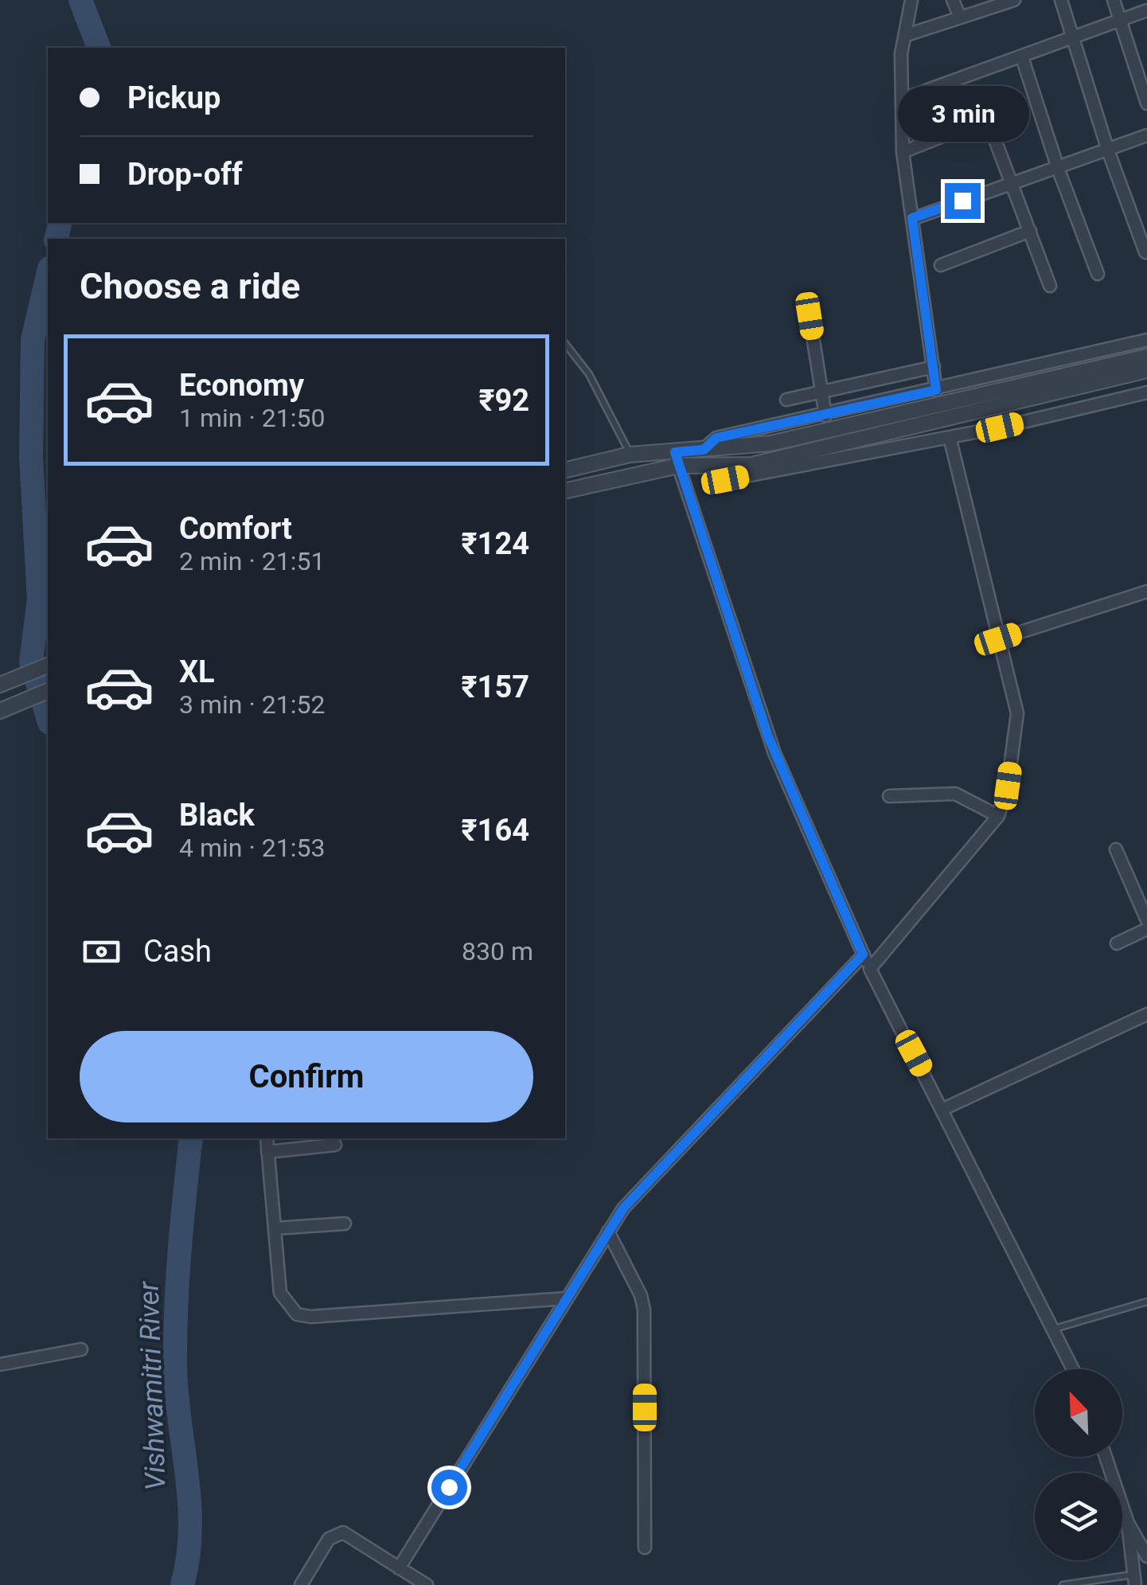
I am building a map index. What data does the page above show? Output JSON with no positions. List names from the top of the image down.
{
  "water": ["Vishwamitri River"],
  "north": "top left",
  "page": {
    "banner": ["Pickup", "Drop-off"],
    "bubble": "3 min",
    "heading": "Choose a ride",
    "list": [
      {
        "name": "Economy",
        "note": "1 min · 21:50",
        "value": "₹92"
      },
      {
        "name": "Comfort",
        "note": "2 min · 21:51",
        "value": "₹124"
      },
      {
        "name": "XL",
        "note": "3 min · 21:52",
        "value": "₹157"
      },
      {
        "name": "Black",
        "note": "4 min · 21:53",
        "value": "₹164"
      }
    ],
    "pay": ["Cash", "830 m"],
    "buttons": "Confirm"
  }
}
